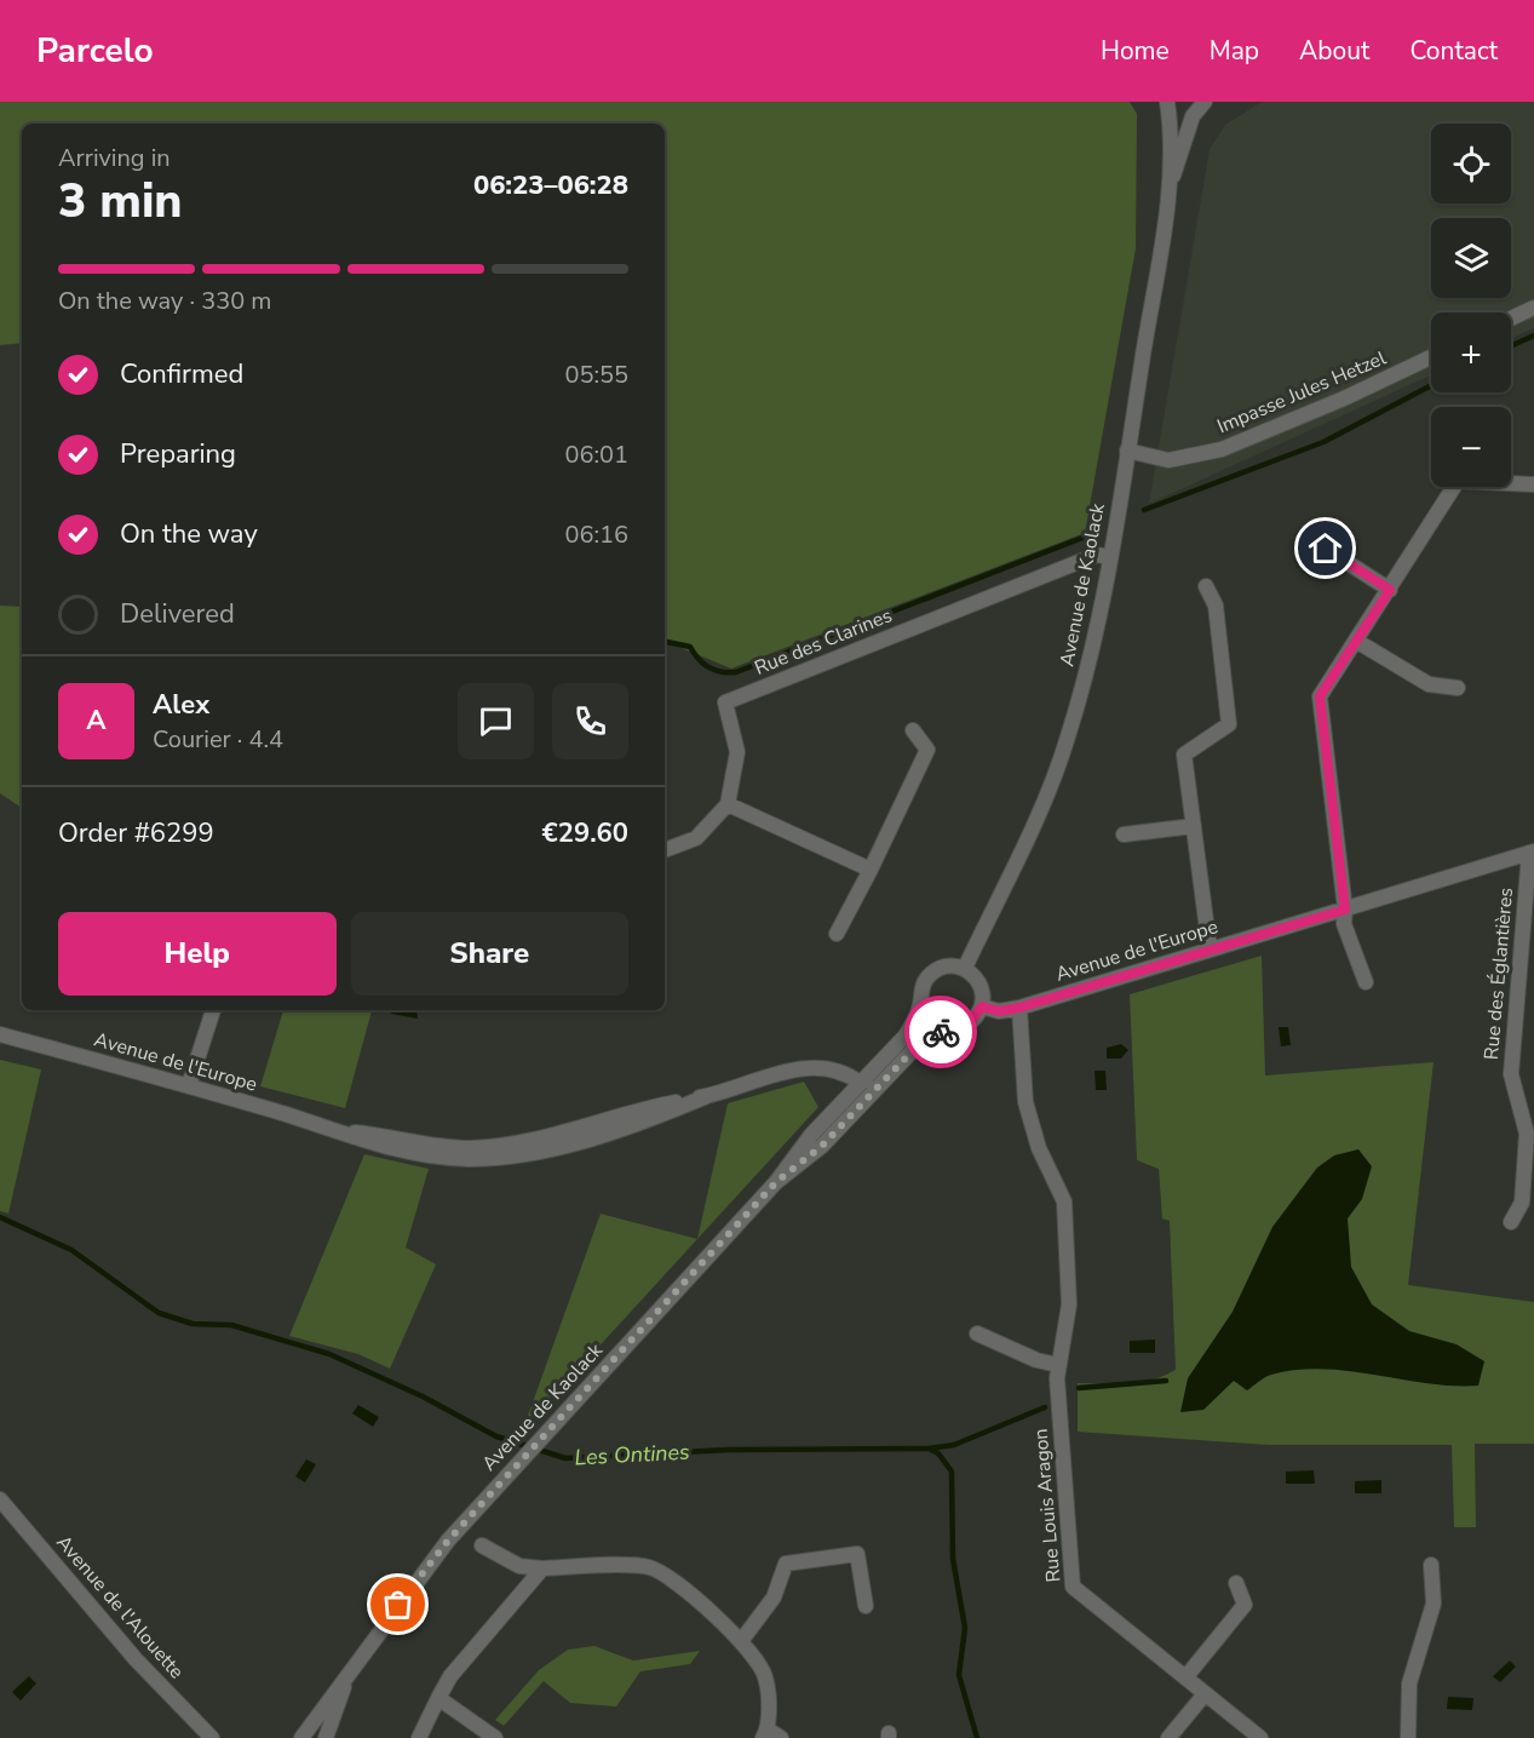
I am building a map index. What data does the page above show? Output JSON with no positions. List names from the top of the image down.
{
  "streets": {
    "street": [
      "Impasse Jules Hetzel",
      "Avenue de Kaolack",
      "Rue des Clarines",
      "Avenue de l'Europe",
      "Rue des Églantières",
      "Rue Louis Aragon",
      "Avenue de l'Alouette"
    ]
  },
  "crossings": [
    ["Impasse Jules Hetzel", "Avenue de Kaolack"],
    ["Avenue de Kaolack", "Rue des Clarines"],
    ["Avenue de Kaolack", "Avenue de l'Europe"],
    ["Avenue de l'Europe", "Rue des Églantières"],
    ["Avenue de l'Europe", "Rue Louis Aragon"]
  ],
  "water": ["Les Ontines"],
  "page": {
    "header": "Parcelo",
    "nav": [
      "Home",
      "Map",
      "About",
      "Contact"
    ],
    "map_buttons": ["+", "−"],
    "heading": ["3 min", "Arriving in", "06:23–06:28"],
    "panel": [
      "Alex",
      "Courier · 4.4",
      "Order #6299",
      "€29.60"
    ],
    "bar": "On the way · 330 m",
    "list": [
      ["Confirmed", "05:55"],
      ["Preparing", "06:01"],
      ["On the way", "06:16"],
      "Delivered"
    ],
    "round": "A",
    "buttons": ["Help", "Share"]
  }
}
